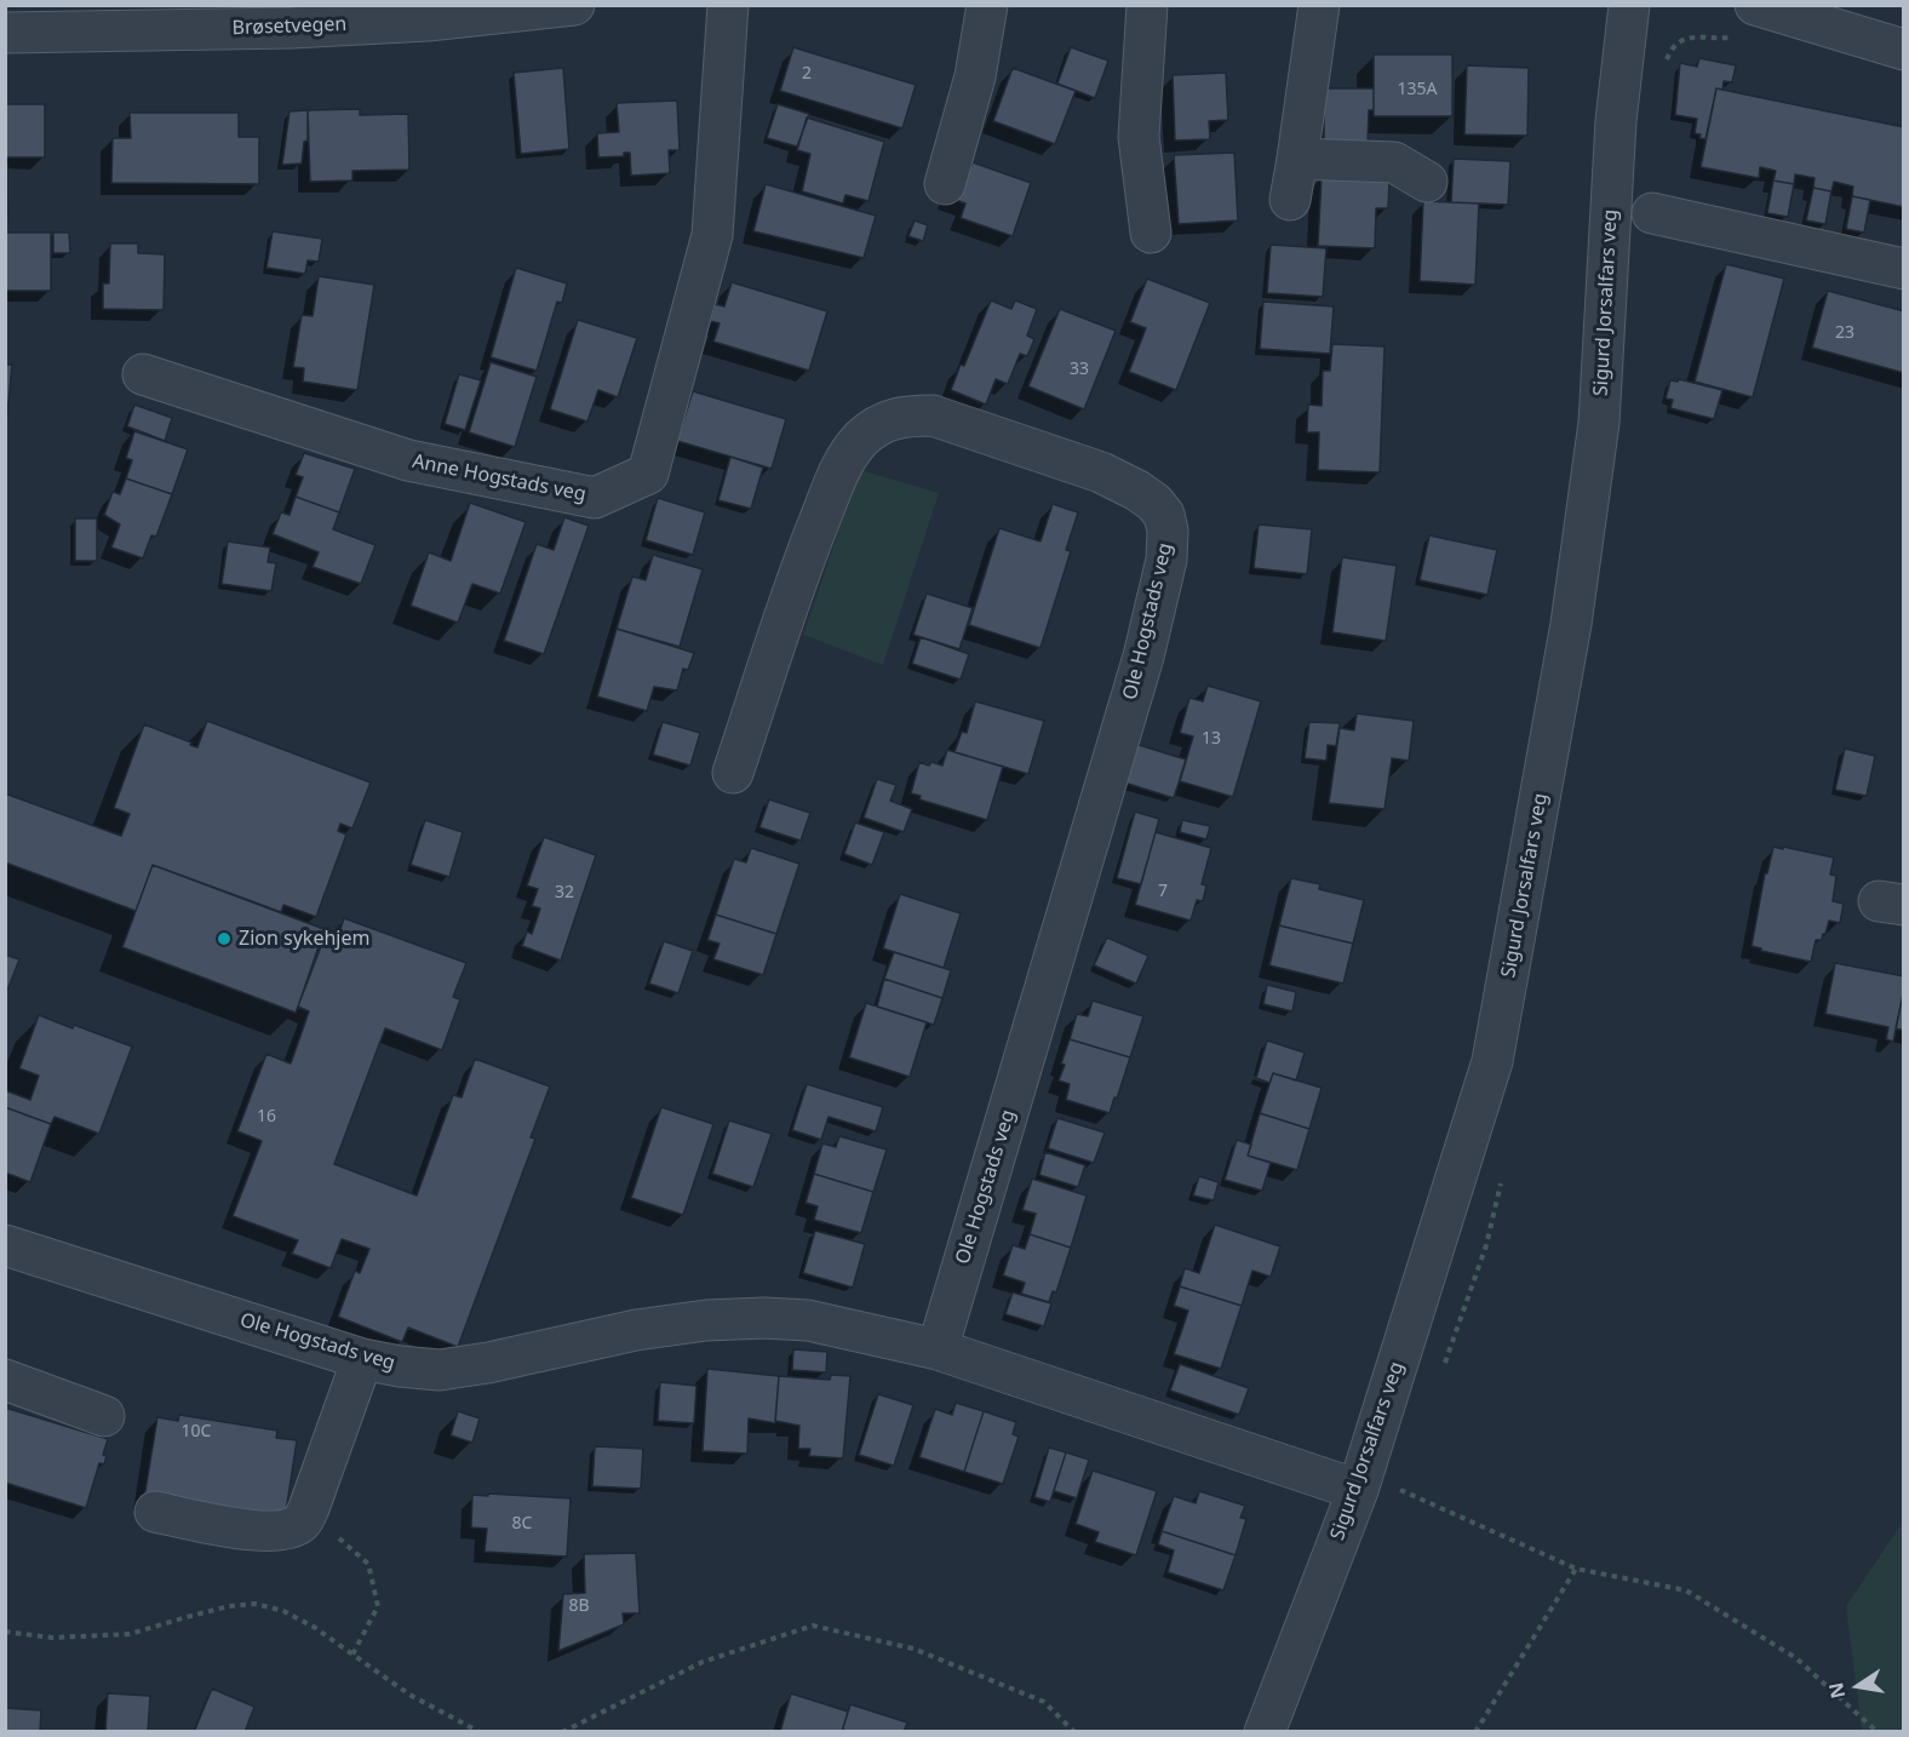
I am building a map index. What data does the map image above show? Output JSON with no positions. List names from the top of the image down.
{
  "streets": {
    "street": [
      "Brøsetvegen",
      "Sigurd Jorsalfars veg",
      "Anne Hogstads veg",
      "Ole Hogstads veg"
    ]
  },
  "crossings": [
    ["Sigurd Jorsalfars veg", "Ole Hogstads veg"]
  ],
  "places": ["Zion sykehjem"],
  "house_numbers": [
    "2",
    "135A",
    "23",
    "33",
    "13",
    "7",
    "32",
    "16",
    "10C",
    "8C",
    "8B"
  ],
  "north": "left"
}
